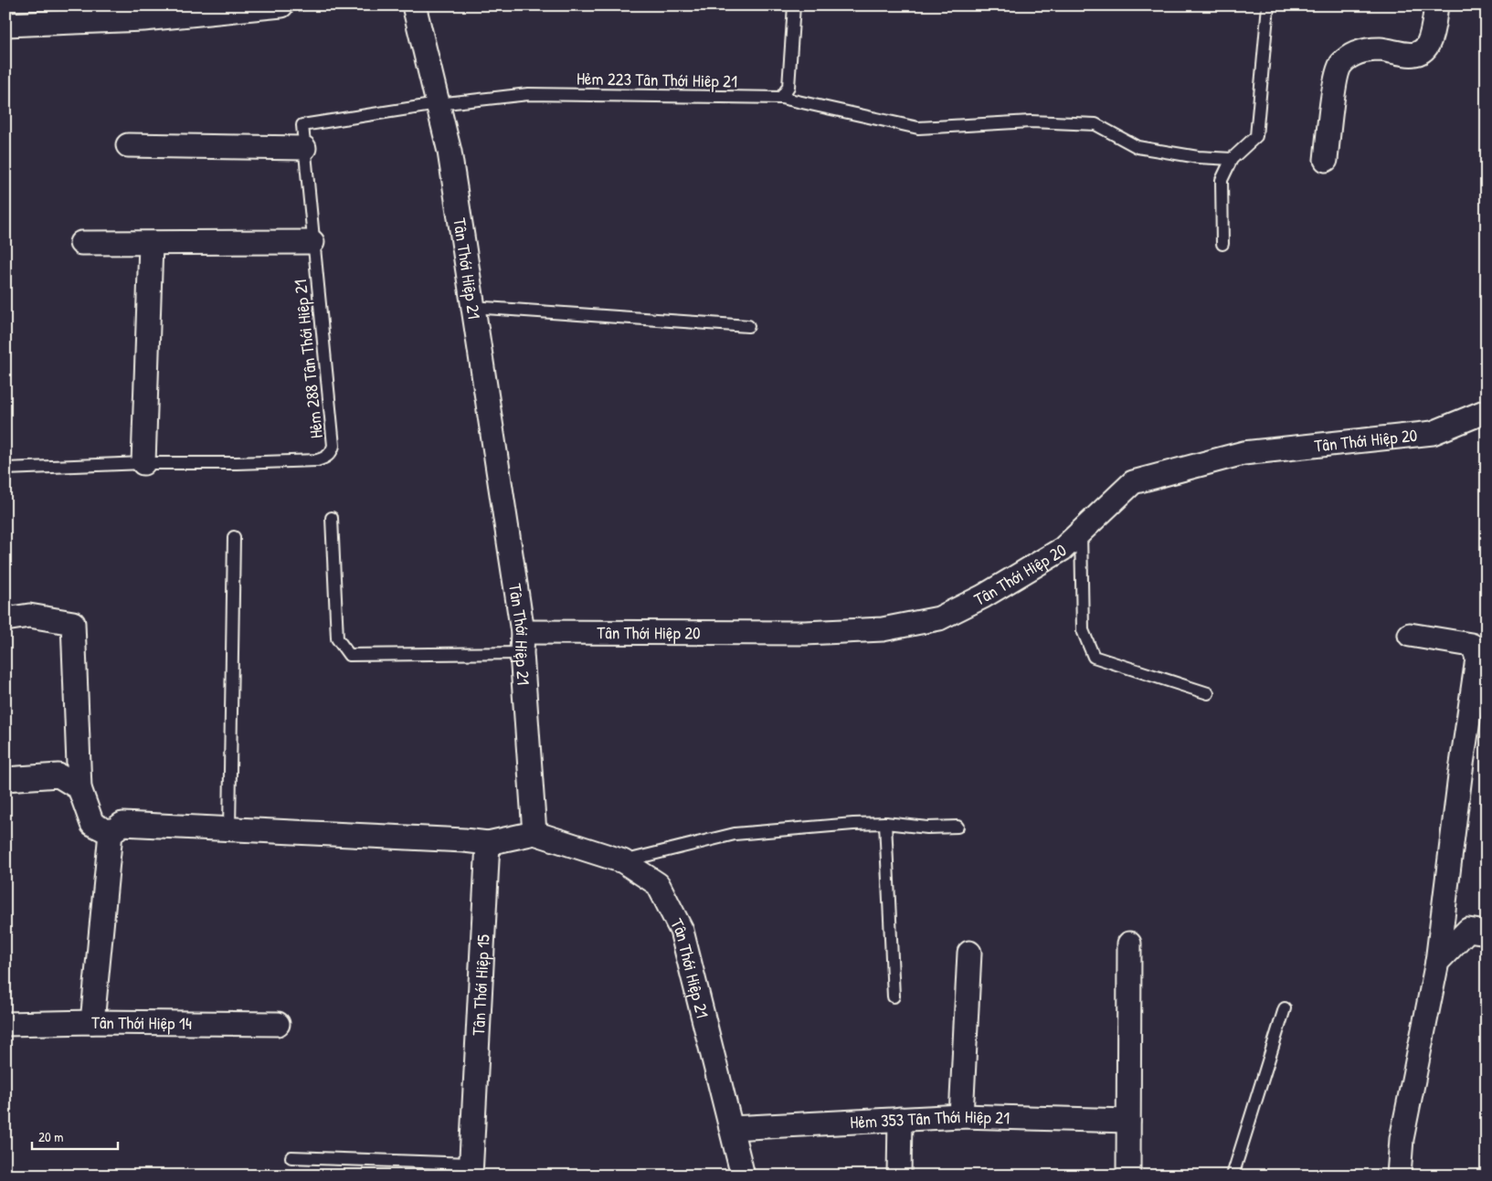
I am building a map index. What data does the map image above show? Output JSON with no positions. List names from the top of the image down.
{
  "streets": {
    "street": [
      "Tân Thới Hiệp 21",
      "Tân Thới Hiệp 20",
      "Tân Thới Hiệp 15",
      "Tân Thới Hiệp 14",
      "Hẻm 353 Tân Thới Hiệp 21"
    ],
    "lane": ["Hẻm 223 Tân Thới Hiêp 21", "Hẻm 288 Tân Thới Hiêp 21"]
  },
  "crossings": [
    ["Hẻm 223 Tân Thới Hiêp 21", "Tân Thới Hiệp 21"],
    ["Hẻm 223 Tân Thới Hiêp 21", "Hẻm 288 Tân Thới Hiêp 21"],
    ["Tân Thới Hiệp 21", "Hẻm 288 Tân Thới Hiêp 21"],
    ["Tân Thới Hiệp 21", "Tân Thới Hiệp 20"],
    ["Tân Thới Hiệp 21", "Hẻm 353 Tân Thới Hiệp 21"]
  ],
  "scale_bar": "20 m"
}
